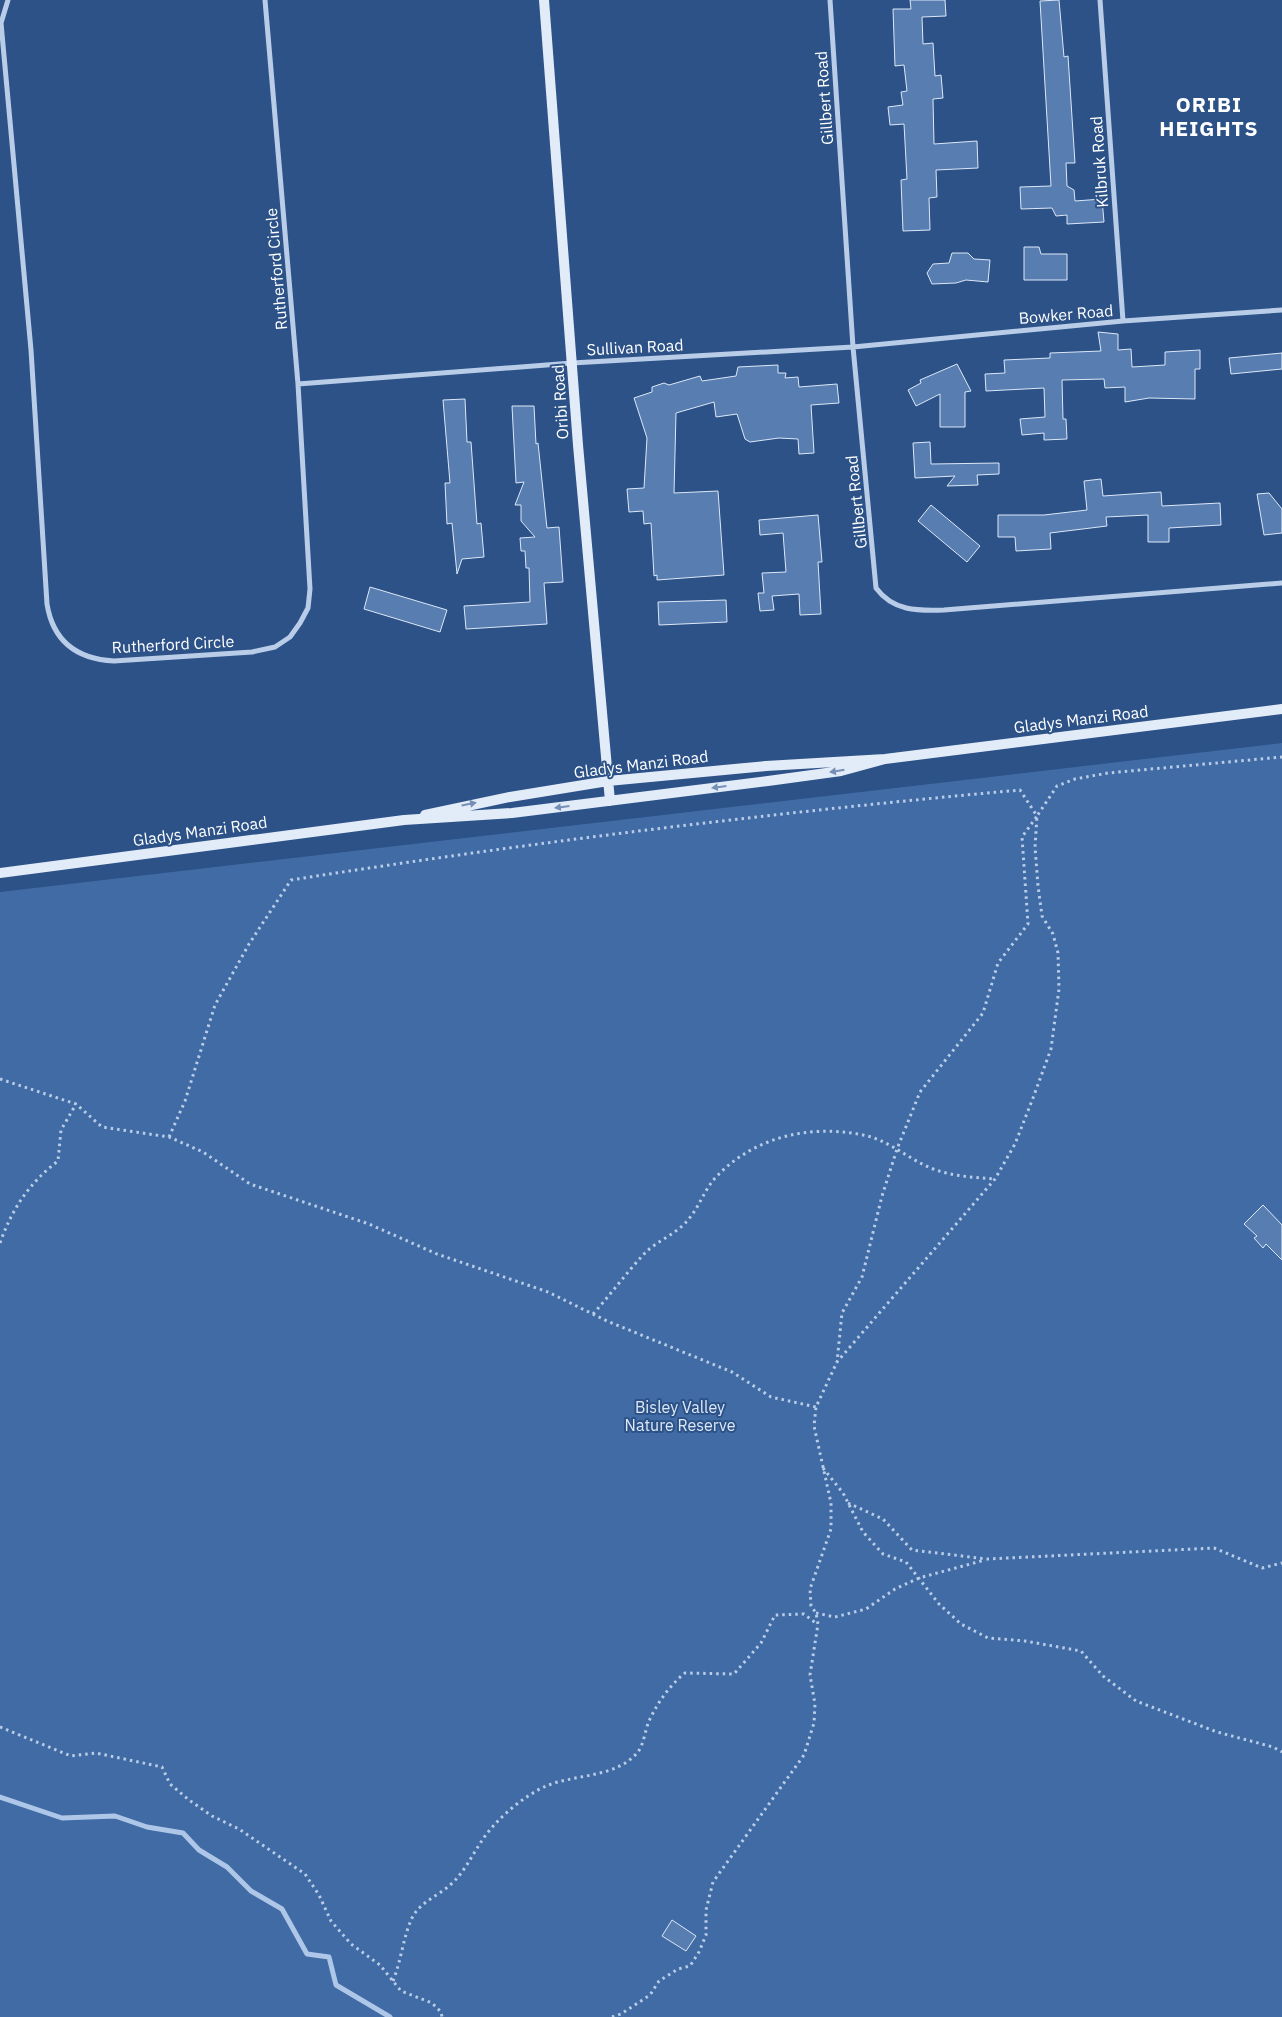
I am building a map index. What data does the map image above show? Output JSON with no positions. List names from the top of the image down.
{
  "streets": {
    "main road": ["Oribi Road", "Gladys Manzi Road"],
    "street": [
      "Gillbert Road",
      "Kilbruk Road",
      "Rutherford Circle",
      "Bowker Road",
      "Sullivan Road"
    ]
  },
  "crossings": [
    ["Gillbert Road", "Bowker Road"],
    ["Gillbert Road", "Sullivan Road"],
    ["Kilbruk Road", "Bowker Road"],
    ["Rutherford Circle", "Sullivan Road"],
    ["Bowker Road", "Sullivan Road"],
    ["Sullivan Road", "Oribi Road"],
    ["Oribi Road", "Gladys Manzi Road"]
  ],
  "districts": ["ORIBI HEIGHTS"],
  "parks": ["Bisley Valley Nature Reserve"]
}
